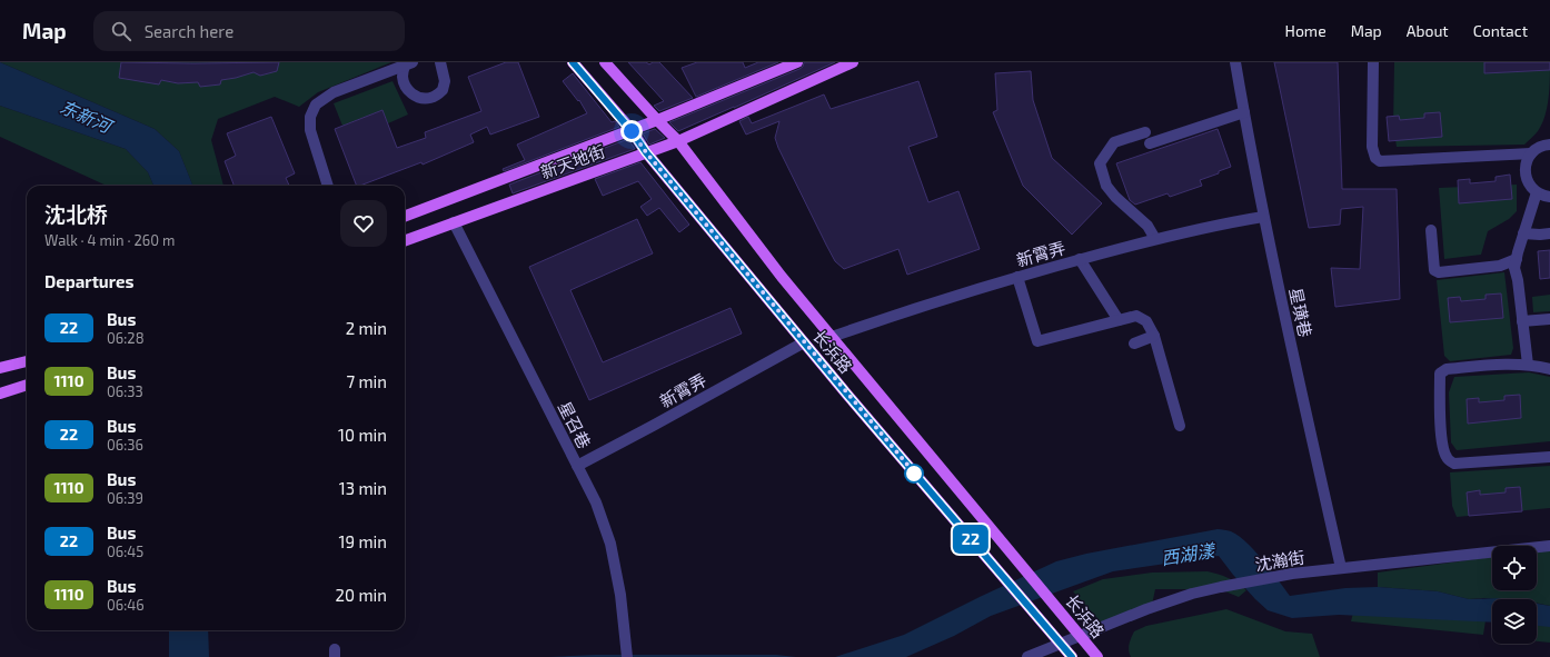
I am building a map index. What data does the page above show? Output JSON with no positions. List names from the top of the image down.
{
  "streets": {
    "main road": ["新天地街", "长浜路"],
    "street": [
      "新霄弄",
      "星璜巷",
      "星召巷",
      "沈瀚街"
    ]
  },
  "crossings": [
    ["新天地街", "长浜路"],
    ["新天地街", "星召巷"],
    ["新霄弄", "星璜巷"],
    ["新霄弄", "长浜路"],
    ["新霄弄", "星召巷"],
    ["星璜巷", "沈瀚街"],
    ["长浜路", "沈瀚街"]
  ],
  "water": ["东新河", "西湖漾"],
  "lines": ["bus line 22"],
  "page": {
    "header": "Map",
    "search": "Search here",
    "nav": [
      "Home",
      "Map",
      "About",
      "Contact"
    ],
    "on_map": "22",
    "heading": [
      ["沈北桥", "Walk · 4 min · 260 m"],
      "Departures"
    ],
    "list": [
      {
        "mark": "22",
        "name": "Bus",
        "note": "06:28",
        "value": "2 min"
      },
      {
        "mark": "1110",
        "name": "Bus",
        "note": "06:33",
        "value": "7 min"
      },
      {
        "mark": "22",
        "name": "Bus",
        "note": "06:36",
        "value": "10 min"
      },
      {
        "mark": "1110",
        "name": "Bus",
        "note": "06:39",
        "value": "13 min"
      },
      {
        "mark": "22",
        "name": "Bus",
        "note": "06:45",
        "value": "19 min"
      },
      {
        "mark": "1110",
        "name": "Bus",
        "note": "06:46",
        "value": "20 min"
      }
    ]
  }
}
